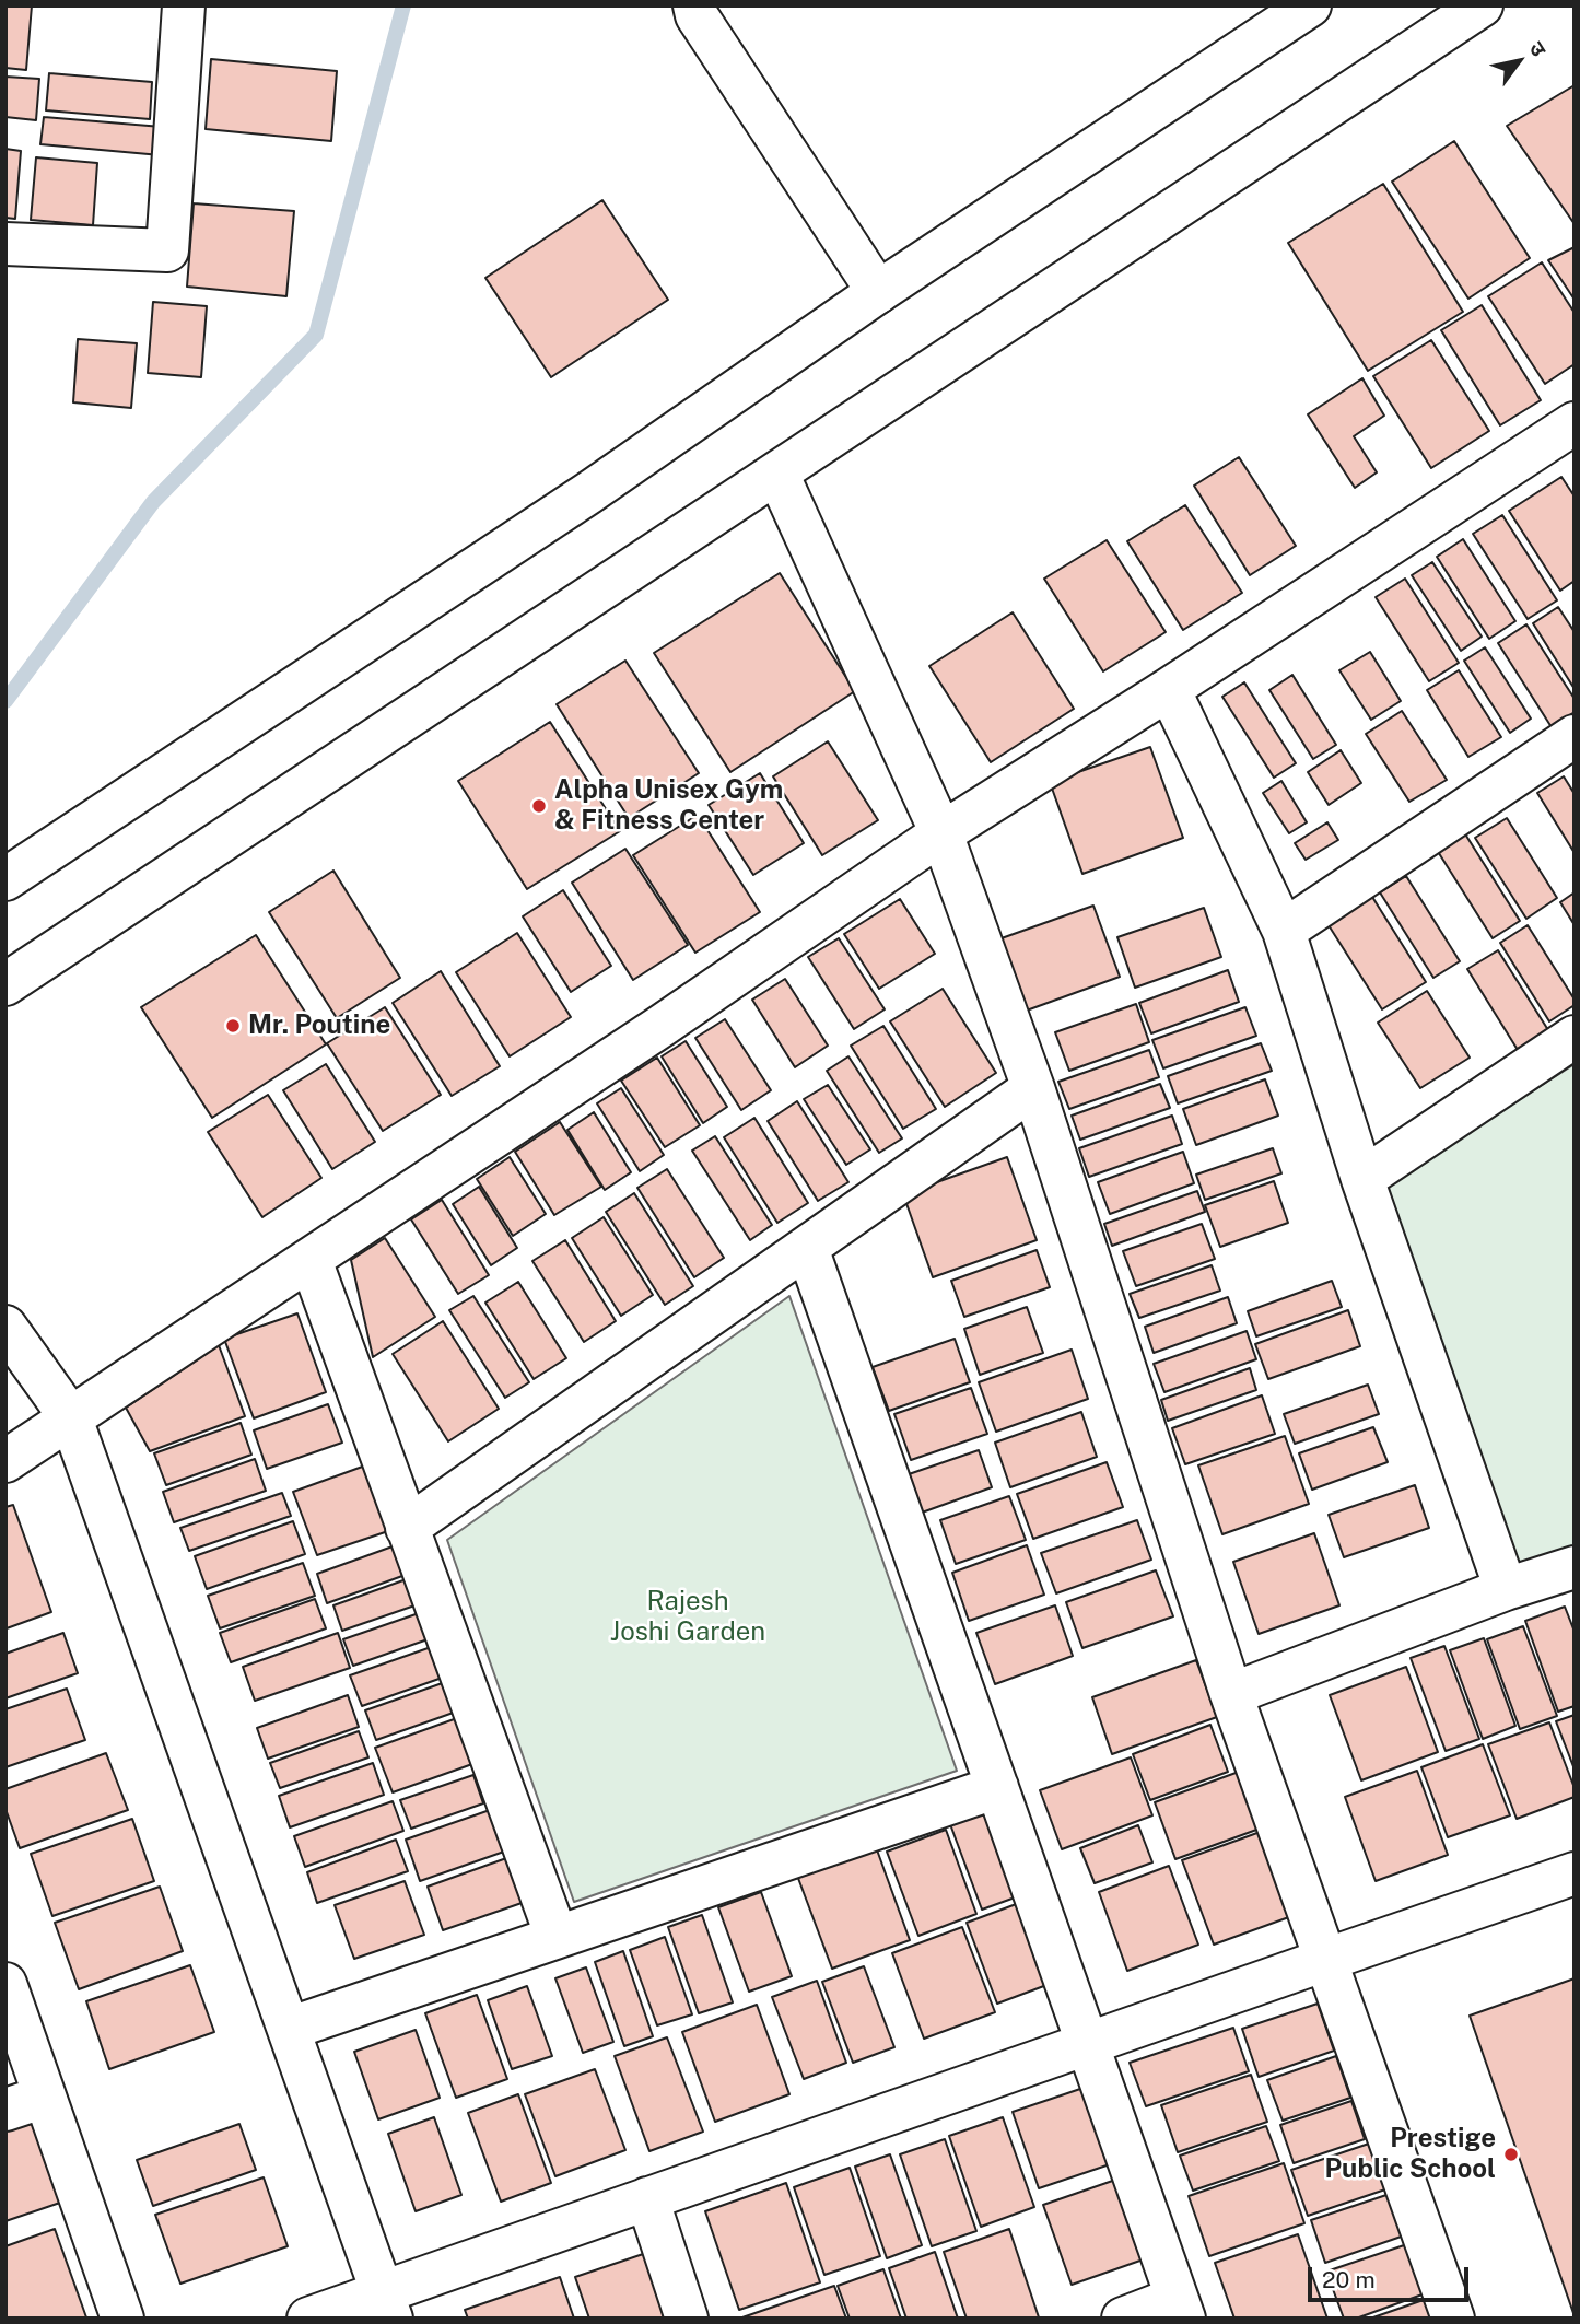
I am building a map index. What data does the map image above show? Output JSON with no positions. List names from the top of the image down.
{
  "parks": ["Rajesh Joshi Garden"],
  "places": ["Alpha Unisex Gym & Fitness Center", "Mr. Poutine", "Prestige Public School"],
  "scale_bar": "20 m",
  "north": "top right"
}
